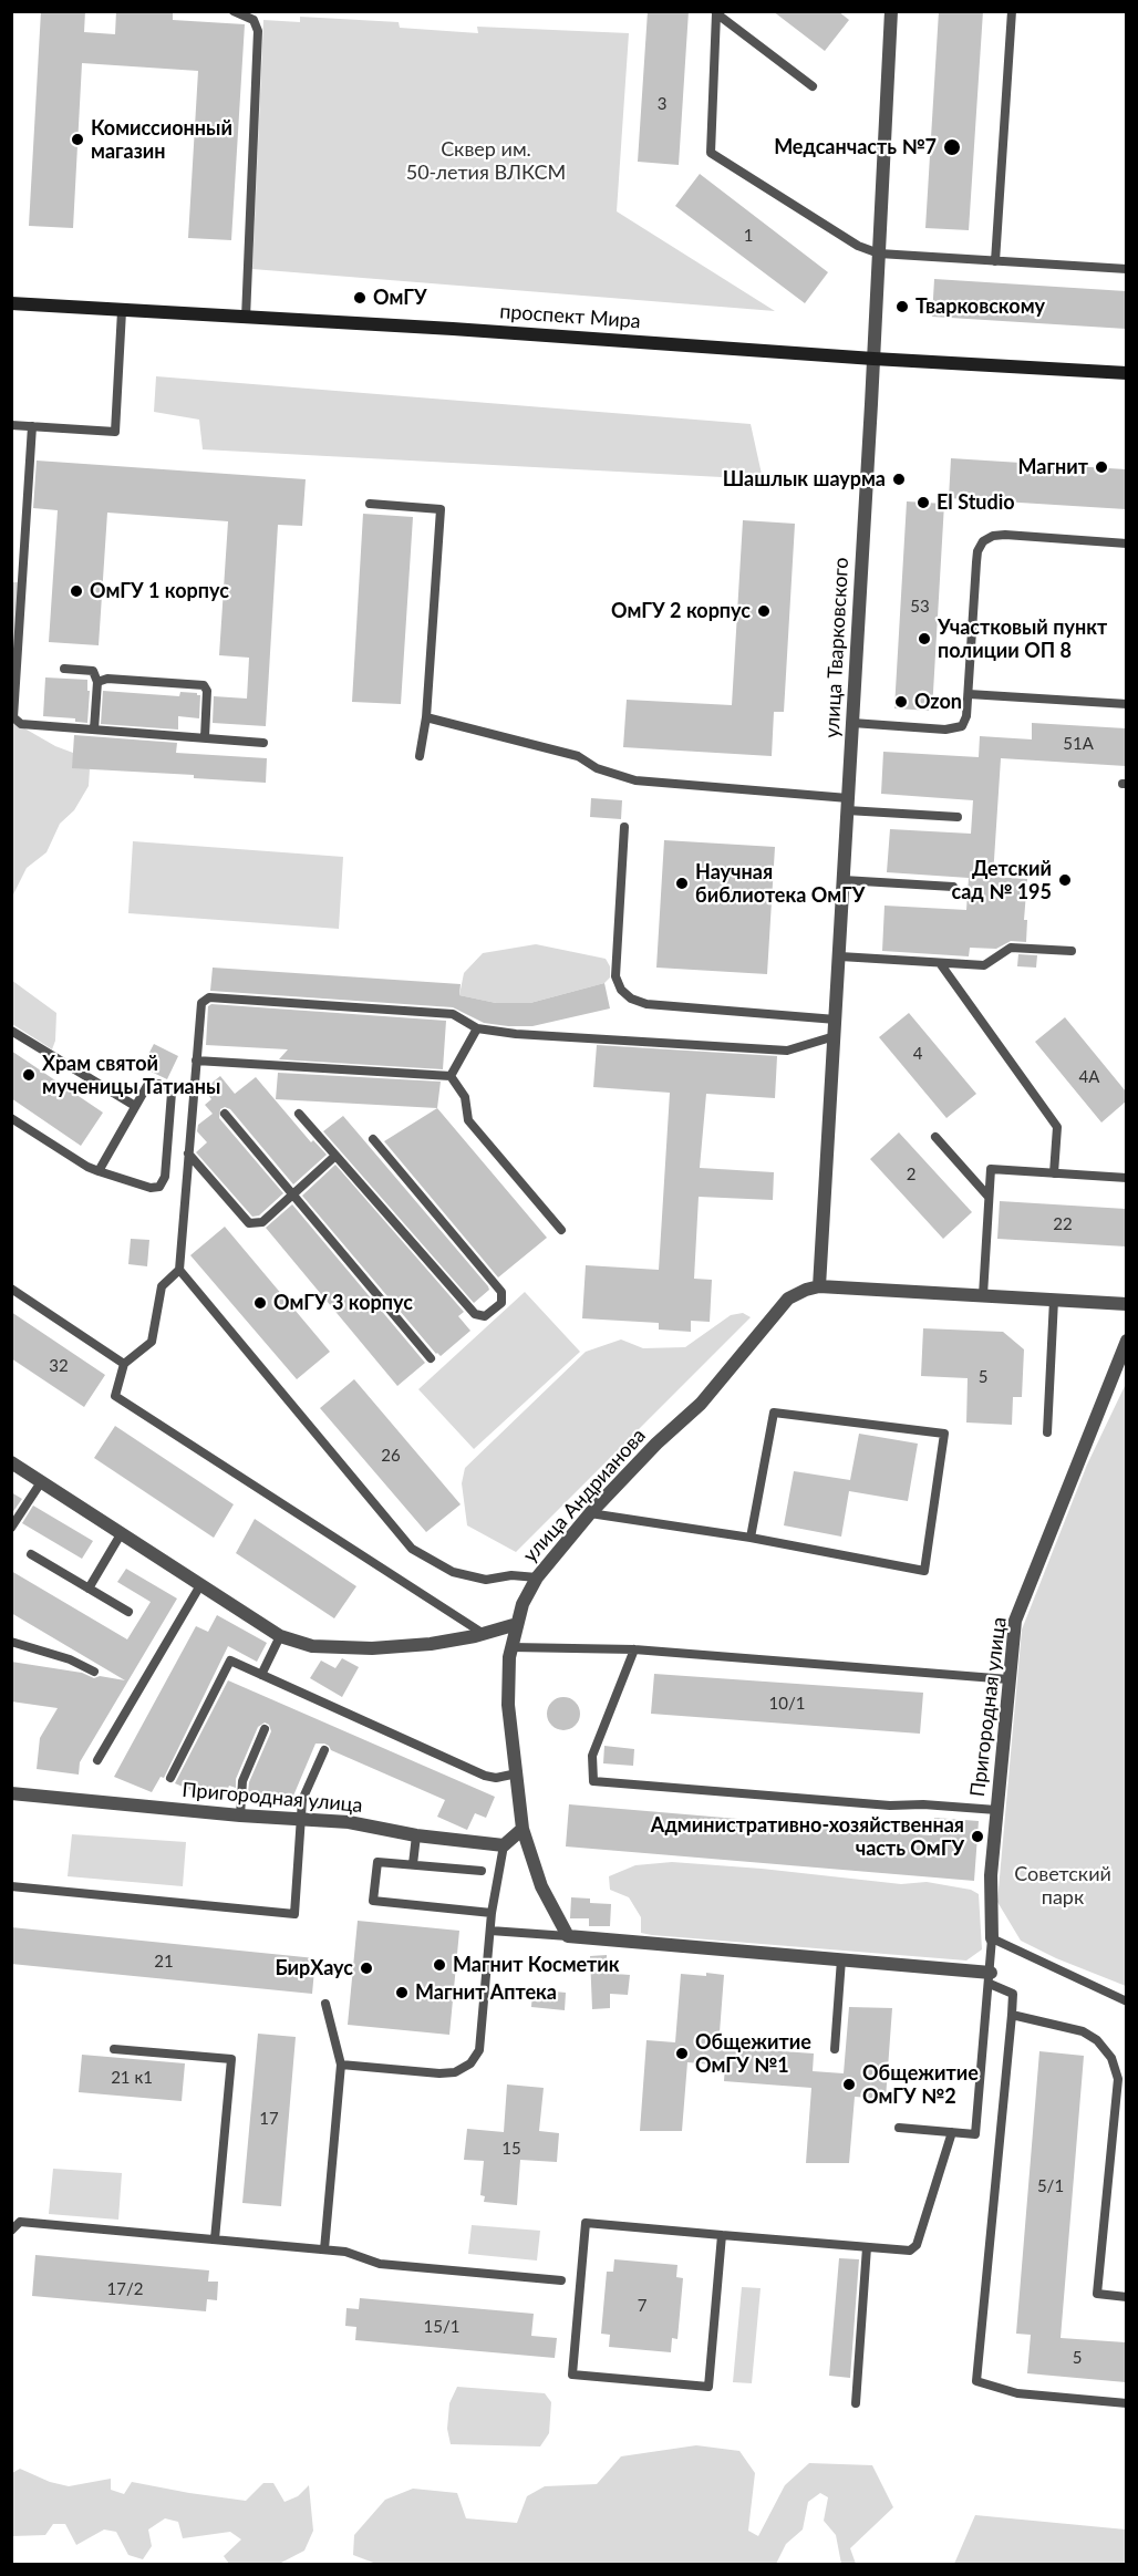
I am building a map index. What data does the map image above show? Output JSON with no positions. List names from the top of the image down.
{
  "streets": {
    "main road": ["проспект Мира"],
    "street": ["улица Тварковского", "улица Андрианова", "Пригородная улица"]
  },
  "crossings": [
    ["проспект Мира", "улица Тварковского"],
    ["улица Тварковского", "улица Андрианова"]
  ],
  "parks": ["Сквер им. 50-летия ВЛКСМ", "Советский парк"],
  "places": [
    "Комиссионный магазин",
    "Медсанчасть №7",
    "ОмГУ",
    "Тварковскому",
    "Магнит",
    "Шашлык шаурма",
    "El Studio",
    "ОмГУ 1 корпус",
    "ОмГУ 2 корпус",
    "Участковый пункт полиции ОП 8",
    "Ozon",
    "Детский сад № 195",
    "Научная библиотека ОмГУ",
    "Храм святой мученицы Татианы",
    "ОмГУ 3 корпус",
    "Административно-хозяйственная часть ОмГУ",
    "Магнит Косметик",
    "БирХаус",
    "Магнит Аптека",
    "Общежитие ОмГУ №1",
    "Общежитие ОмГУ №2"
  ],
  "house_numbers": [
    "3",
    "1",
    "53",
    "51А",
    "4",
    "4А",
    "2",
    "22",
    "32",
    "5",
    "26",
    "10/1",
    "21",
    "21 к1",
    "17",
    "15",
    "5/1",
    "17/2",
    "7",
    "15/1",
    "5"
  ]
}
